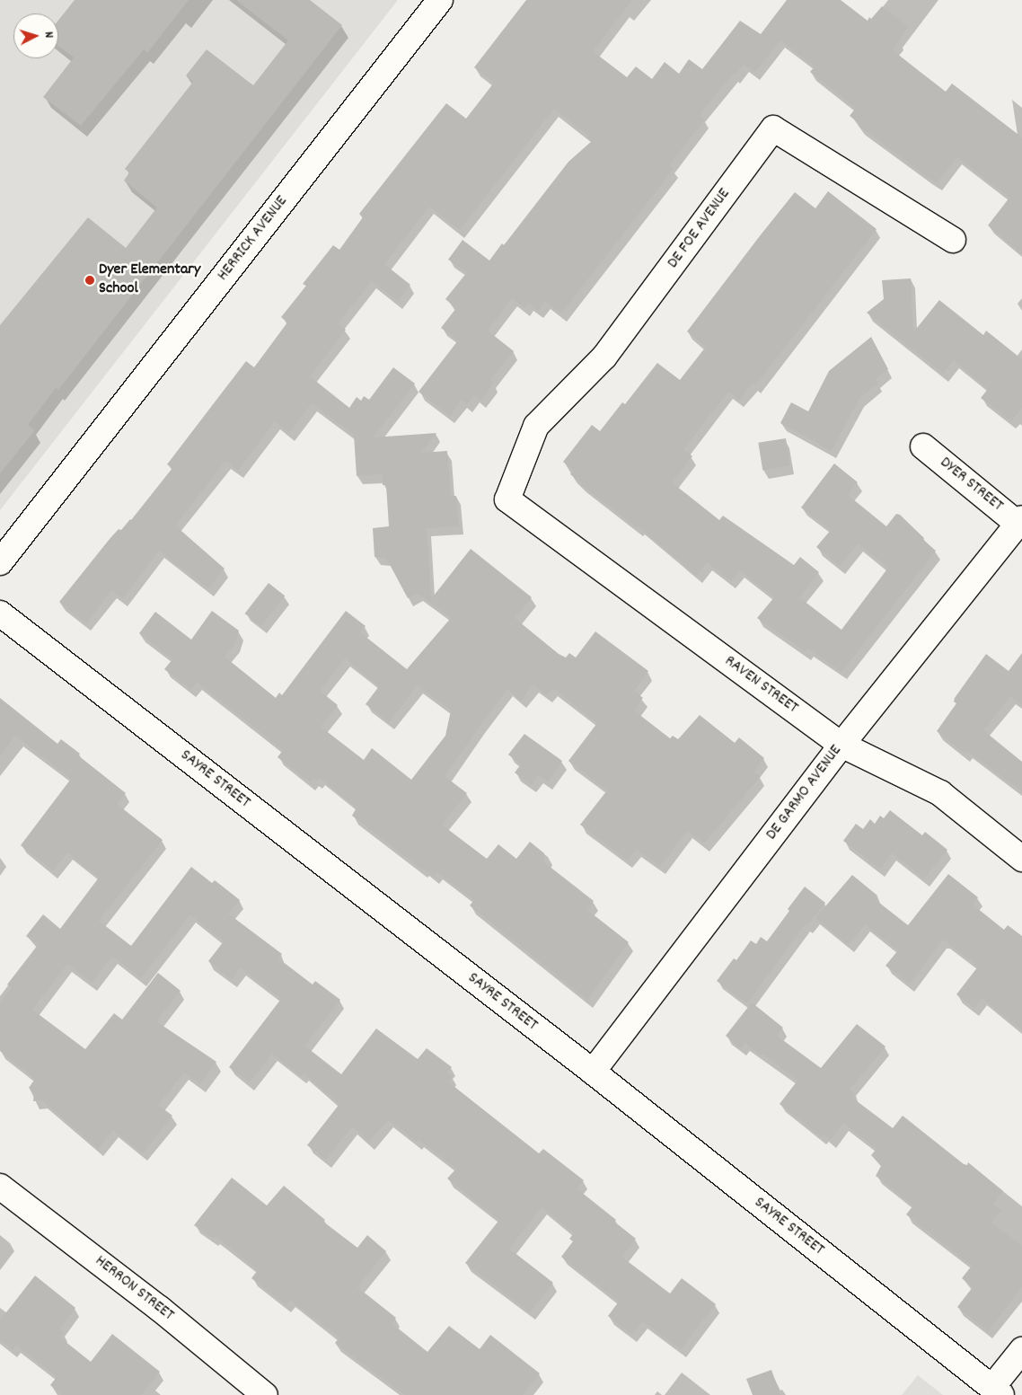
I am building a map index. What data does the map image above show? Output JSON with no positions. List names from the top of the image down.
{
  "streets": {
    "street": [
      "DE FOE AVENUE",
      "HERRICK AVENUE",
      "DYER STREET",
      "RAVEN STREET",
      "SAYRE STREET",
      "DE GARMO AVENUE",
      "HERRON STREET"
    ]
  },
  "crossings": [
    ["DE FOE AVENUE", "RAVEN STREET"],
    ["DYER STREET", "DE GARMO AVENUE"],
    ["RAVEN STREET", "DE GARMO AVENUE"],
    ["SAYRE STREET", "DE GARMO AVENUE"]
  ],
  "places": ["Dyer Elementary School"],
  "north": "right"
}
